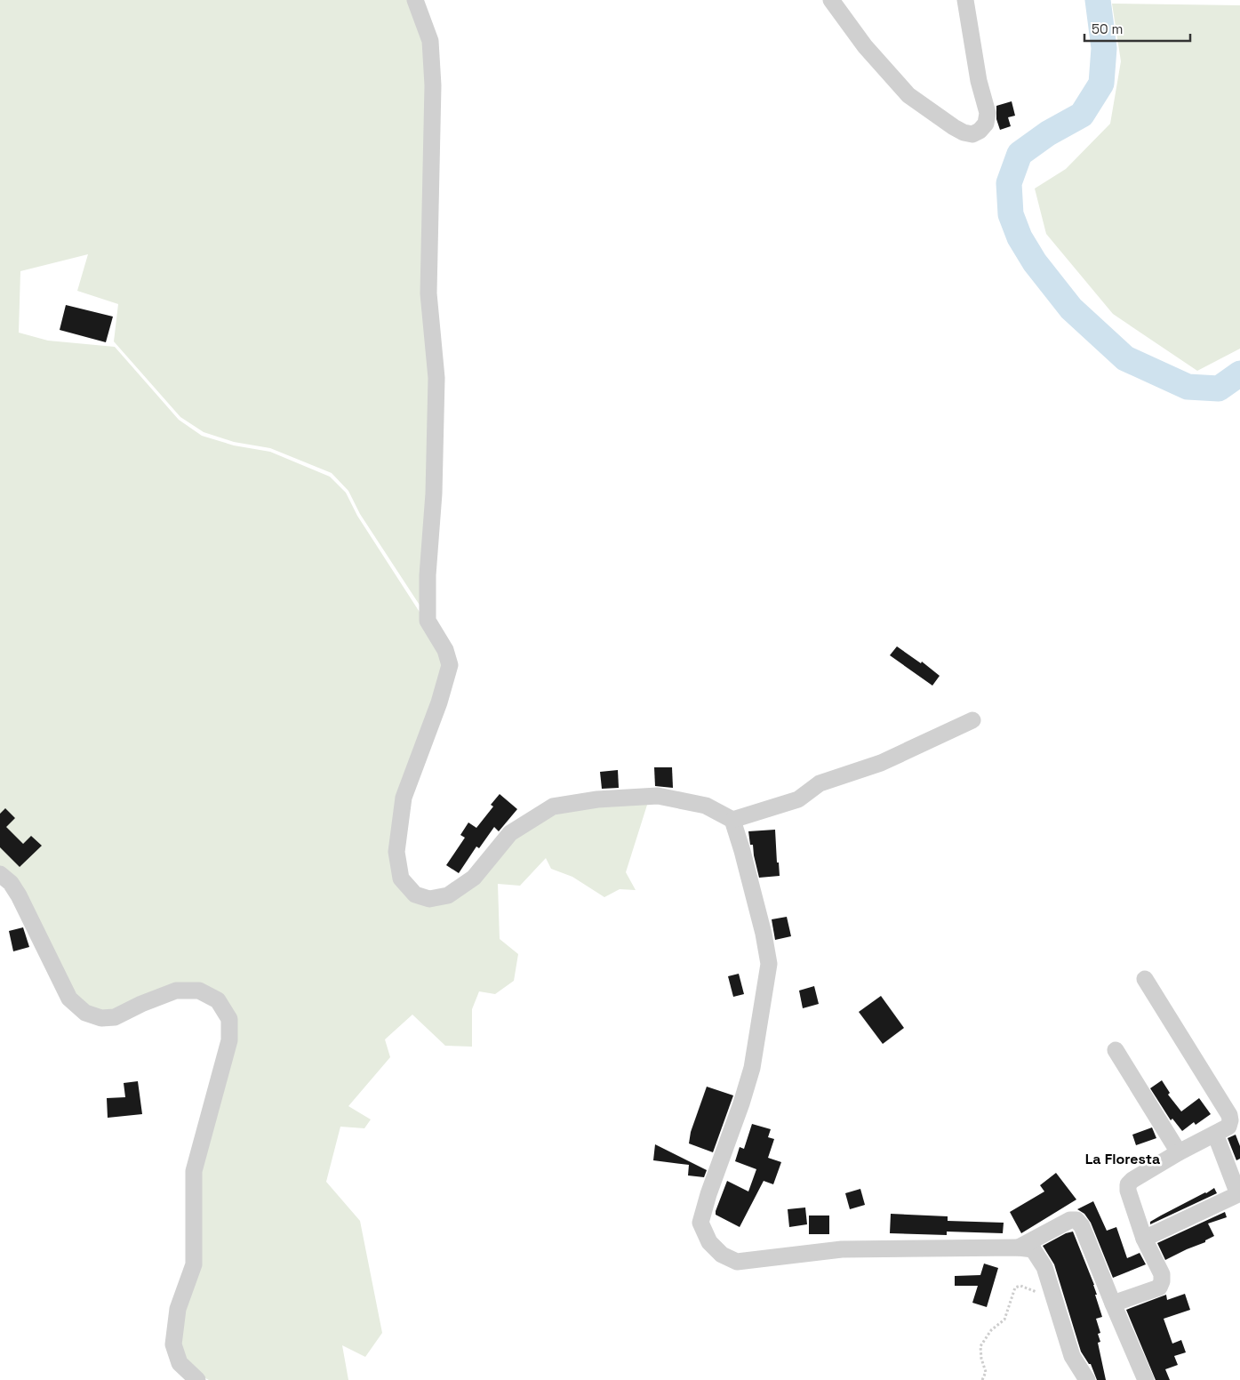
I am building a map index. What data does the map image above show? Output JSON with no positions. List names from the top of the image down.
{
  "districts": ["La Floresta"],
  "scale_bar": "50 m"
}
